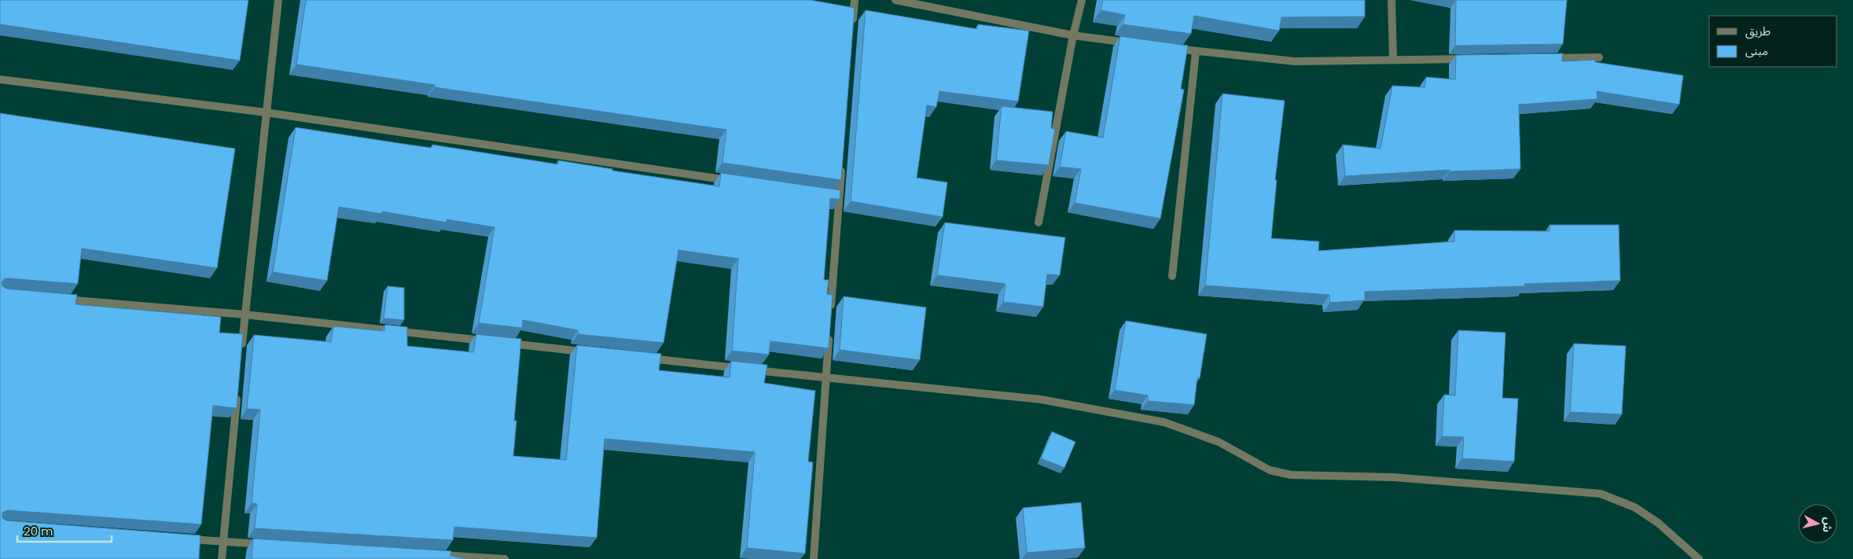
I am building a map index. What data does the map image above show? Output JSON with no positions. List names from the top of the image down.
{
  "legend": ["طريق", "مبنى"],
  "scale_bar": "20 m",
  "north": "right"
}
